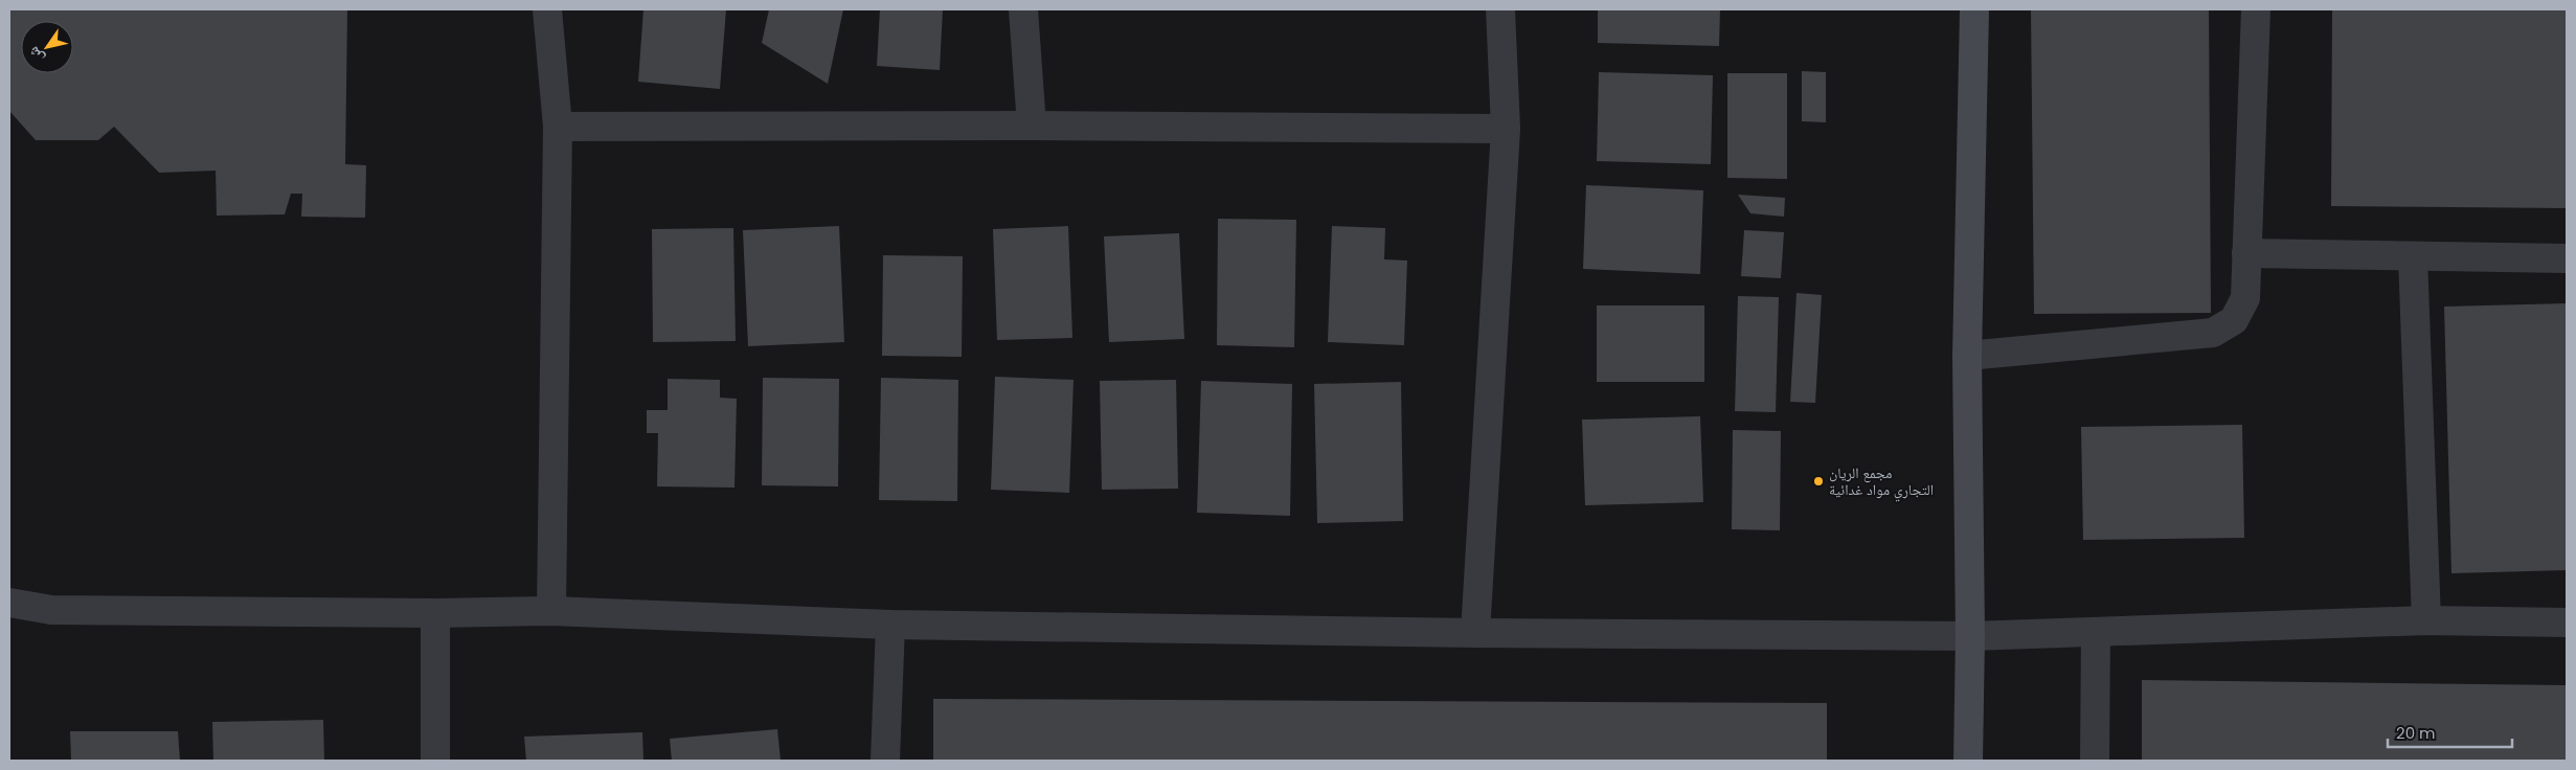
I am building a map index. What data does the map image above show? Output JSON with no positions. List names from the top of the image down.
{
  "places": ["مجمع الريان التجاري مواد غدائية"],
  "scale_bar": "20 m",
  "north": "bottom left"
}
